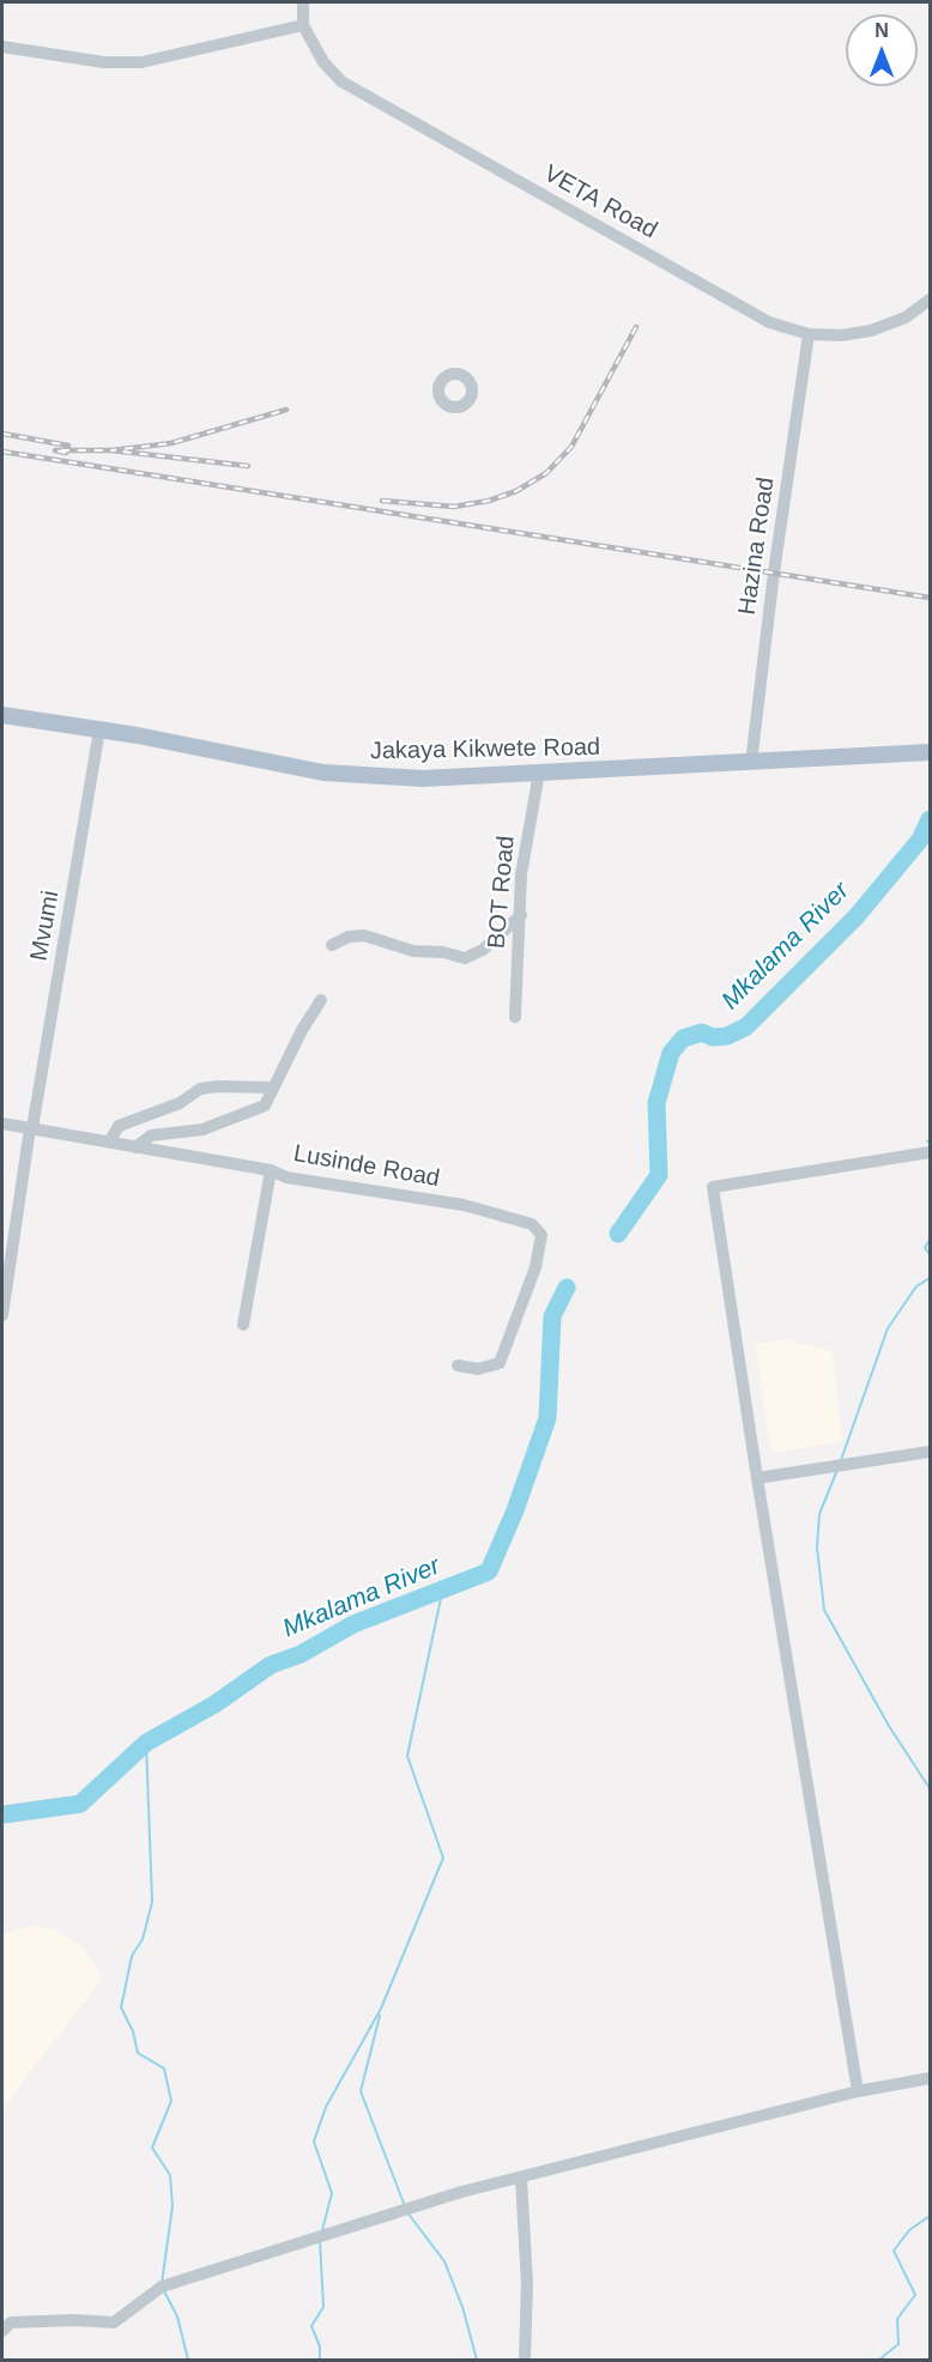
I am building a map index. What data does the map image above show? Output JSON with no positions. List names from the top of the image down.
{
  "streets": {
    "main road": ["Jakaya Kikwete Road"],
    "street": [
      "VETA Road",
      "Hazina Road",
      "BOT Road",
      "Mvumi",
      "Lusinde Road"
    ]
  },
  "crossings": [
    ["VETA Road", "Hazina Road"],
    ["Hazina Road", "Jakaya Kikwete Road"],
    ["Jakaya Kikwete Road", "BOT Road"],
    ["Jakaya Kikwete Road", "Mvumi"],
    ["Mvumi", "Lusinde Road"]
  ],
  "water": ["Mkalama River"],
  "north": "top"
}
